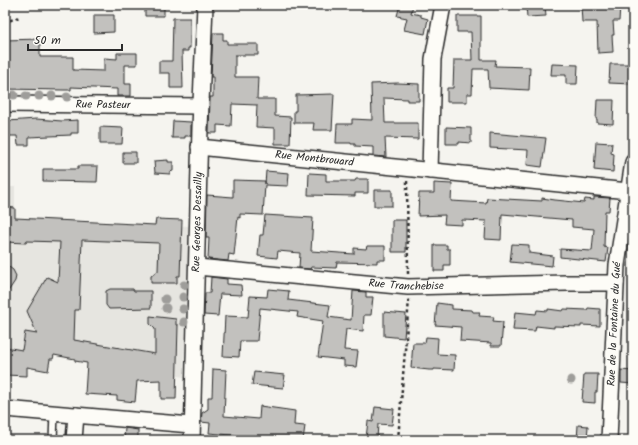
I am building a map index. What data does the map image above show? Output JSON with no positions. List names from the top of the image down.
{
  "streets": {
    "street": [
      "Rue Pasteur",
      "Rue Montbrouard",
      "Rue Georges Dessailly",
      "Rue Tranchebise",
      "Rue de la Fontaine du Gué"
    ]
  },
  "crossings": [
    ["Rue Pasteur", "Rue Georges Dessailly"],
    ["Rue Montbrouard", "Rue Georges Dessailly"],
    ["Rue Montbrouard", "Rue de la Fontaine du Gué"],
    ["Rue Georges Dessailly", "Rue Tranchebise"],
    ["Rue Tranchebise", "Rue de la Fontaine du Gué"]
  ],
  "scale_bar": "50 m"
}
